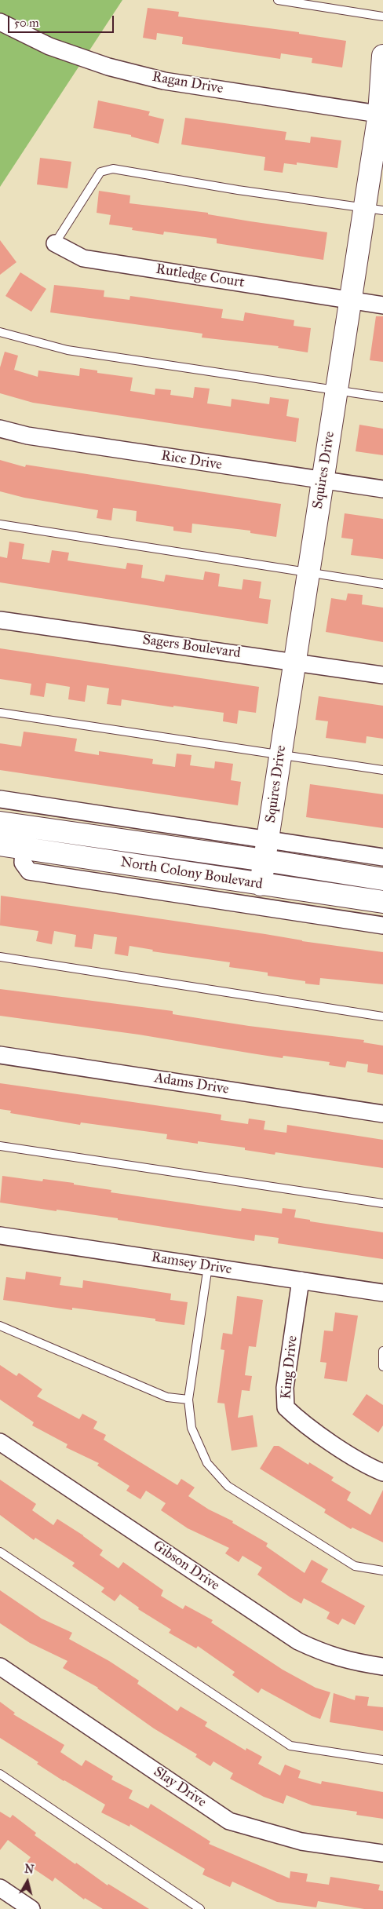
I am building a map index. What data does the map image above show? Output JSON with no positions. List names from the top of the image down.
{
  "streets": {
    "street": [
      "Ragan Drive",
      "Rutledge Court",
      "Rice Drive",
      "Squires Drive",
      "Sagers Boulevard",
      "North Colony Boulevard",
      "Adams Drive",
      "Ramsey Drive",
      "King Drive",
      "Gibson Drive",
      "Slay Drive"
    ]
  },
  "crossings": [
    ["Ragan Drive", "Squires Drive"],
    ["Rutledge Court", "Squires Drive"],
    ["Rice Drive", "Squires Drive"],
    ["Squires Drive", "Sagers Boulevard"],
    ["Squires Drive", "North Colony Boulevard"],
    ["Ramsey Drive", "King Drive"]
  ],
  "scale_bar": "50 m",
  "north": "top"
}
